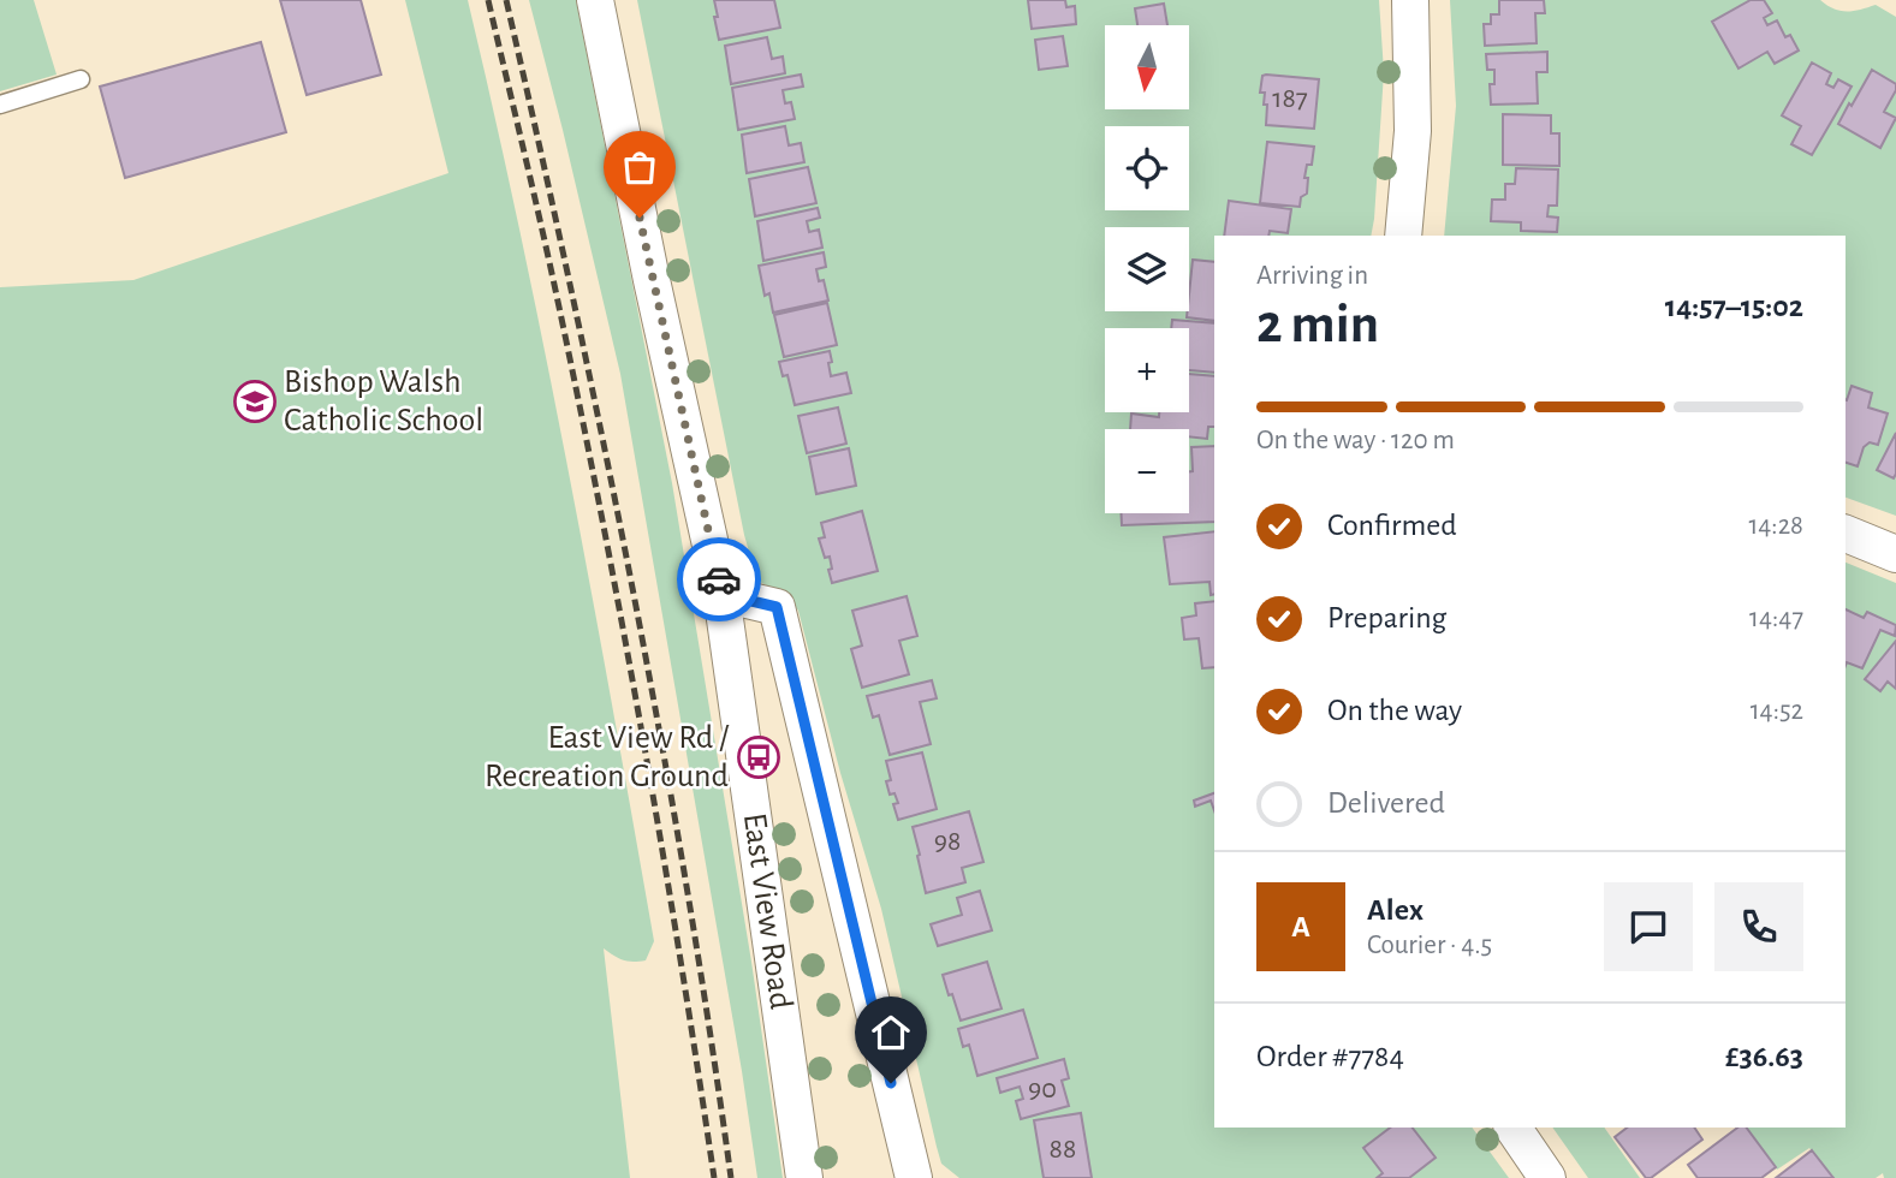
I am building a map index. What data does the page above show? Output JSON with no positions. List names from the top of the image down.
{
  "streets": {
    "street": ["East View Road"]
  },
  "places": {
    "school or university": ["Bishop Walsh Catholic School"],
    "bus stop": ["East View Rd / Recreation Ground"]
  },
  "house_numbers": [
    "187",
    "98",
    "90",
    "88"
  ],
  "north": "bottom",
  "page": {
    "map_buttons": ["+", "−"],
    "heading": ["2 min", "Arriving in", "14:57–15:02"],
    "panel": [
      "Alex",
      "Courier · 4.5",
      "Order #7784",
      "£36.63"
    ],
    "bar": "On the way · 120 m",
    "list": [
      ["Confirmed", "14:28"],
      ["Preparing", "14:47"],
      ["On the way", "14:52"],
      "Delivered"
    ],
    "round": "A"
  }
}
